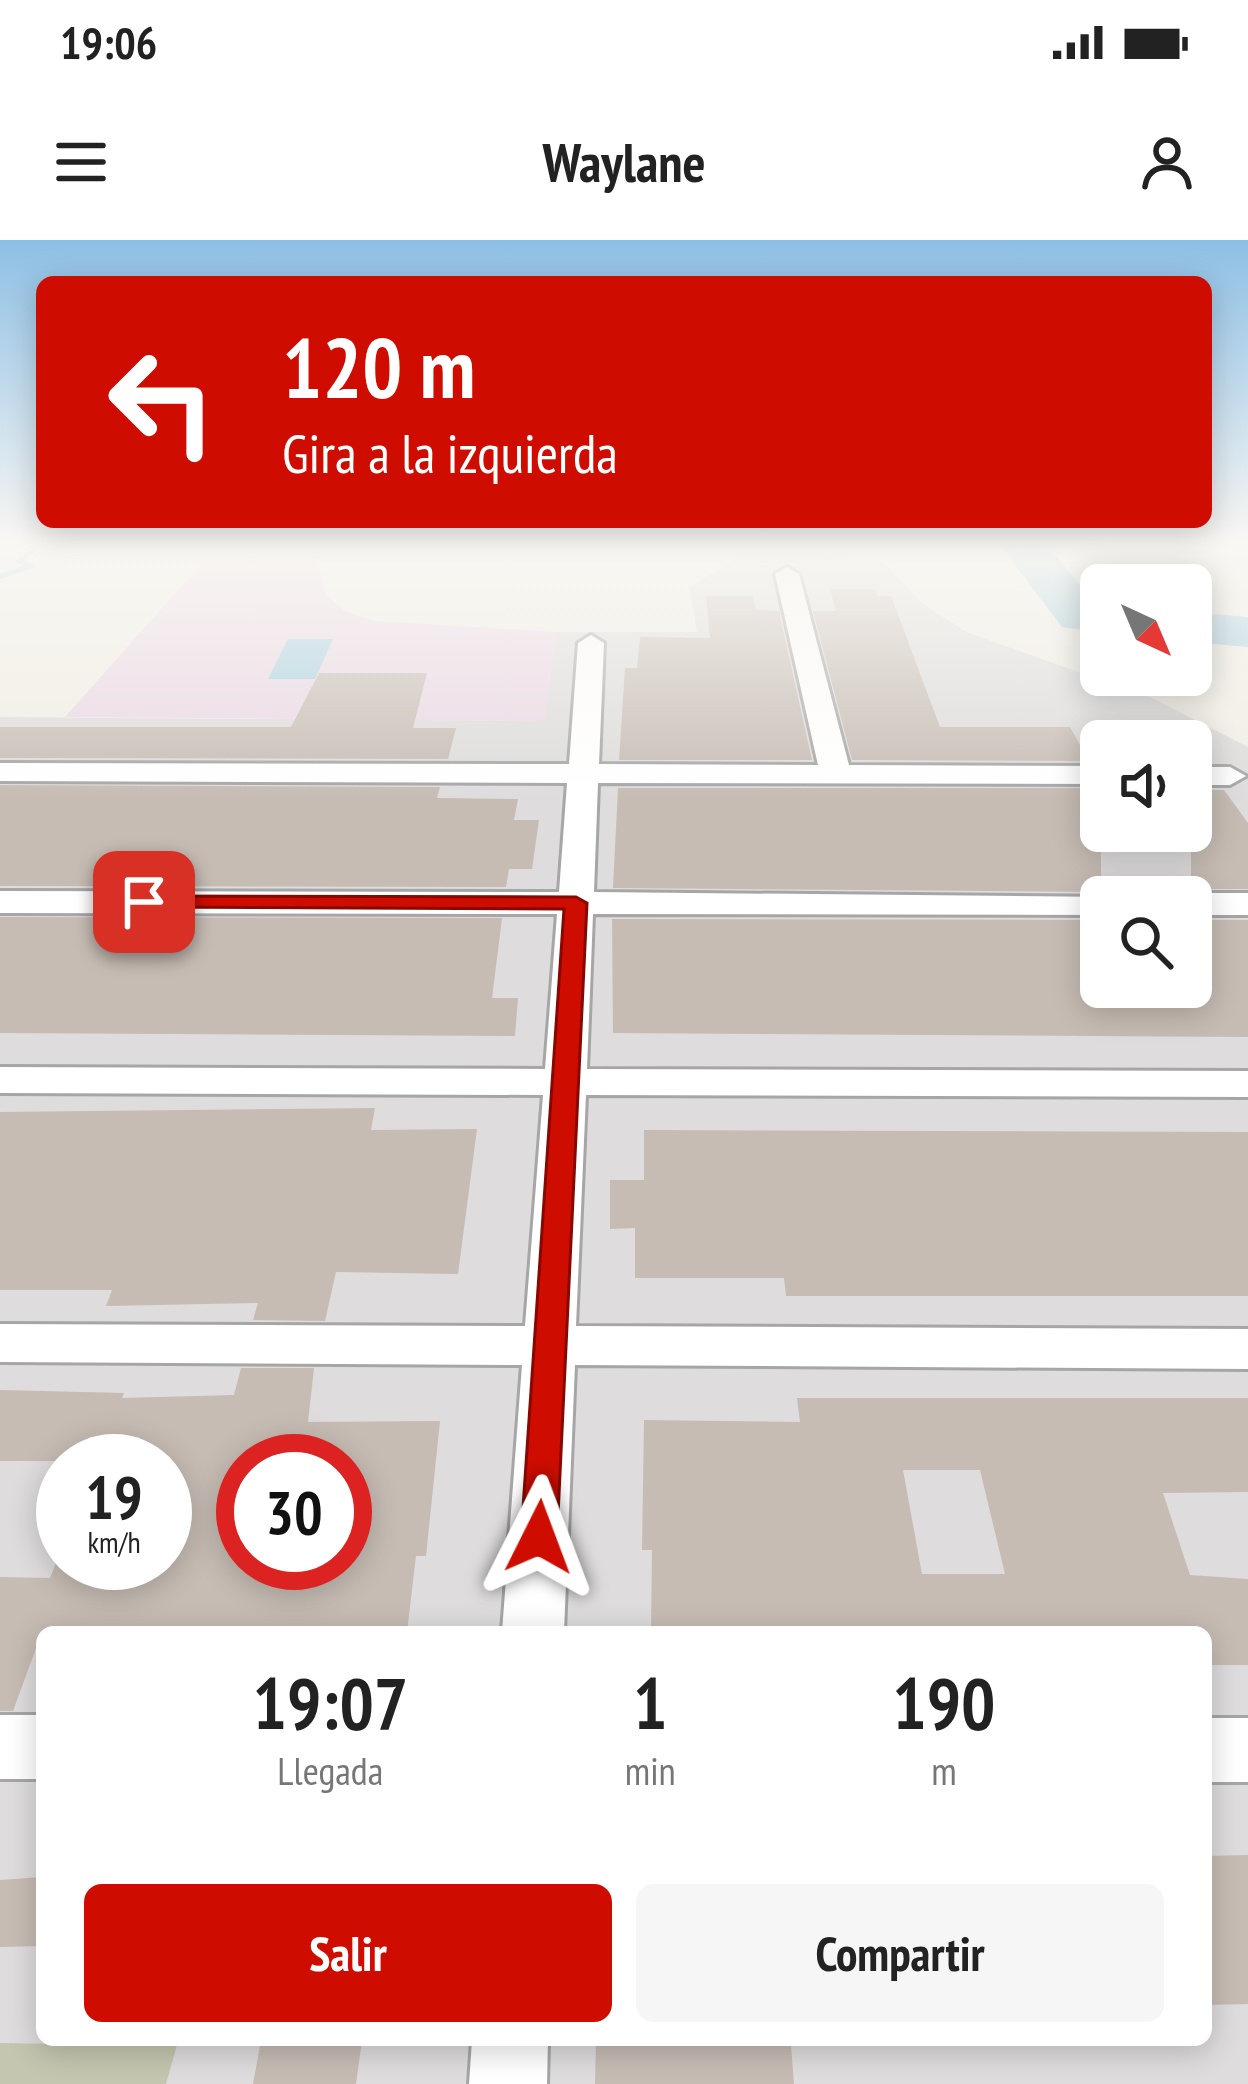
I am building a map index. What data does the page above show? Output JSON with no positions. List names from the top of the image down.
{
  "north": "bottom right",
  "page": {
    "status": "19:06",
    "header": "Waylane",
    "turn": ["120 m", "Gira a la izquierda"],
    "speed": "19 km/h",
    "limit": "30",
    "eta": [
      "19:07",
      "Llegada",
      "1",
      "min",
      "190",
      "m"
    ],
    "buttons": ["Salir", "Compartir"]
  }
}
